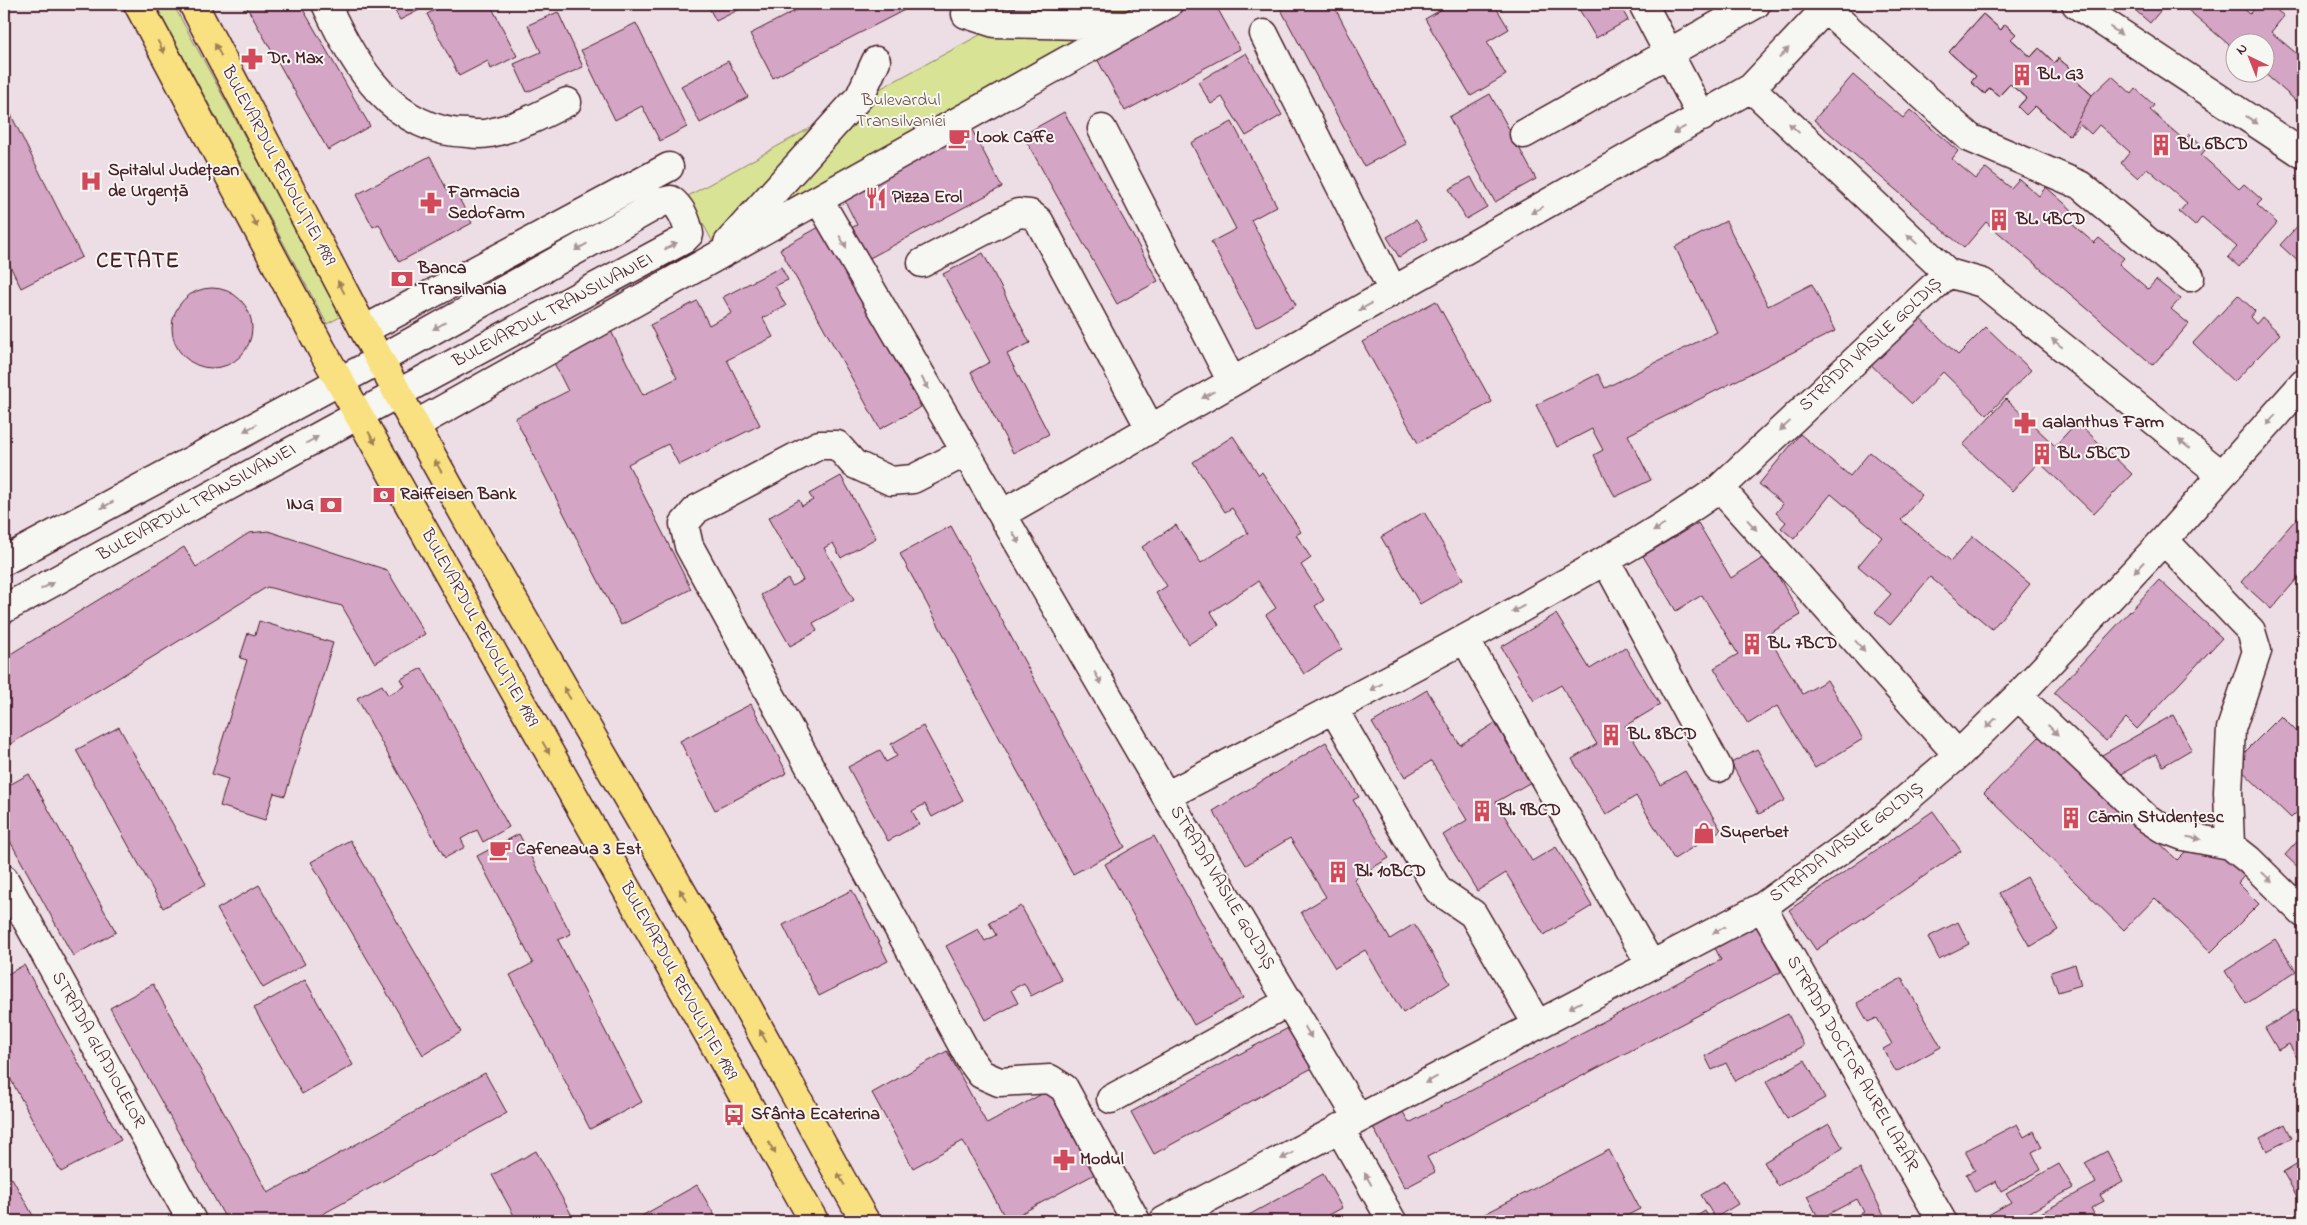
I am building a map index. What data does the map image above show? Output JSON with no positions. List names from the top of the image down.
{
  "streets": {
    "main road": ["BULEVARDUL REVOLUȚIEI 1989"],
    "street": [
      "BULEVARDUL TRANSILVANIEI",
      "STRADA VASILE GOLDIȘ",
      "STRADA GLADIOLELOR",
      "STRADA DOCTOR AUREL LAZĂR"
    ]
  },
  "crossings": [
    ["BULEVARDUL REVOLUȚIEI 1989", "BULEVARDUL TRANSILVANIEI"],
    ["STRADA VASILE GOLDIȘ", "STRADA DOCTOR AUREL LAZĂR"]
  ],
  "one_way": ["STRADA VASILE GOLDIȘ"],
  "districts": ["CETATE"],
  "parks": ["Bulevardul Transilvaniei"],
  "places": {
    "pharmacy": [
      "Dr. Max",
      "Farmacia Sedofarm",
      "Galanthus Farm",
      "Modul"
    ],
    "building": [
      "BL. G3",
      "BL. 6BCD",
      "BL. 4BCD",
      "BL. 5BCD",
      "BL. 7BCD",
      "BL. 8BCD",
      "Bl. 9BCD",
      "Cămin Studențesc",
      "Bl. 10BCD"
    ],
    "cafe": ["Look Caffe", "Cafeneaua 3 Est"],
    "hospital": ["Spitalul Județean de Urgență"],
    "restaurant": ["Pizza Erol"],
    "bank": ["Banca Transilvania", "Raiffeisen Bank", "ING"],
    "shop": ["Superbet"],
    "bus stop": ["Sfânta Ecaterina"]
  },
  "north": "top left"
}
